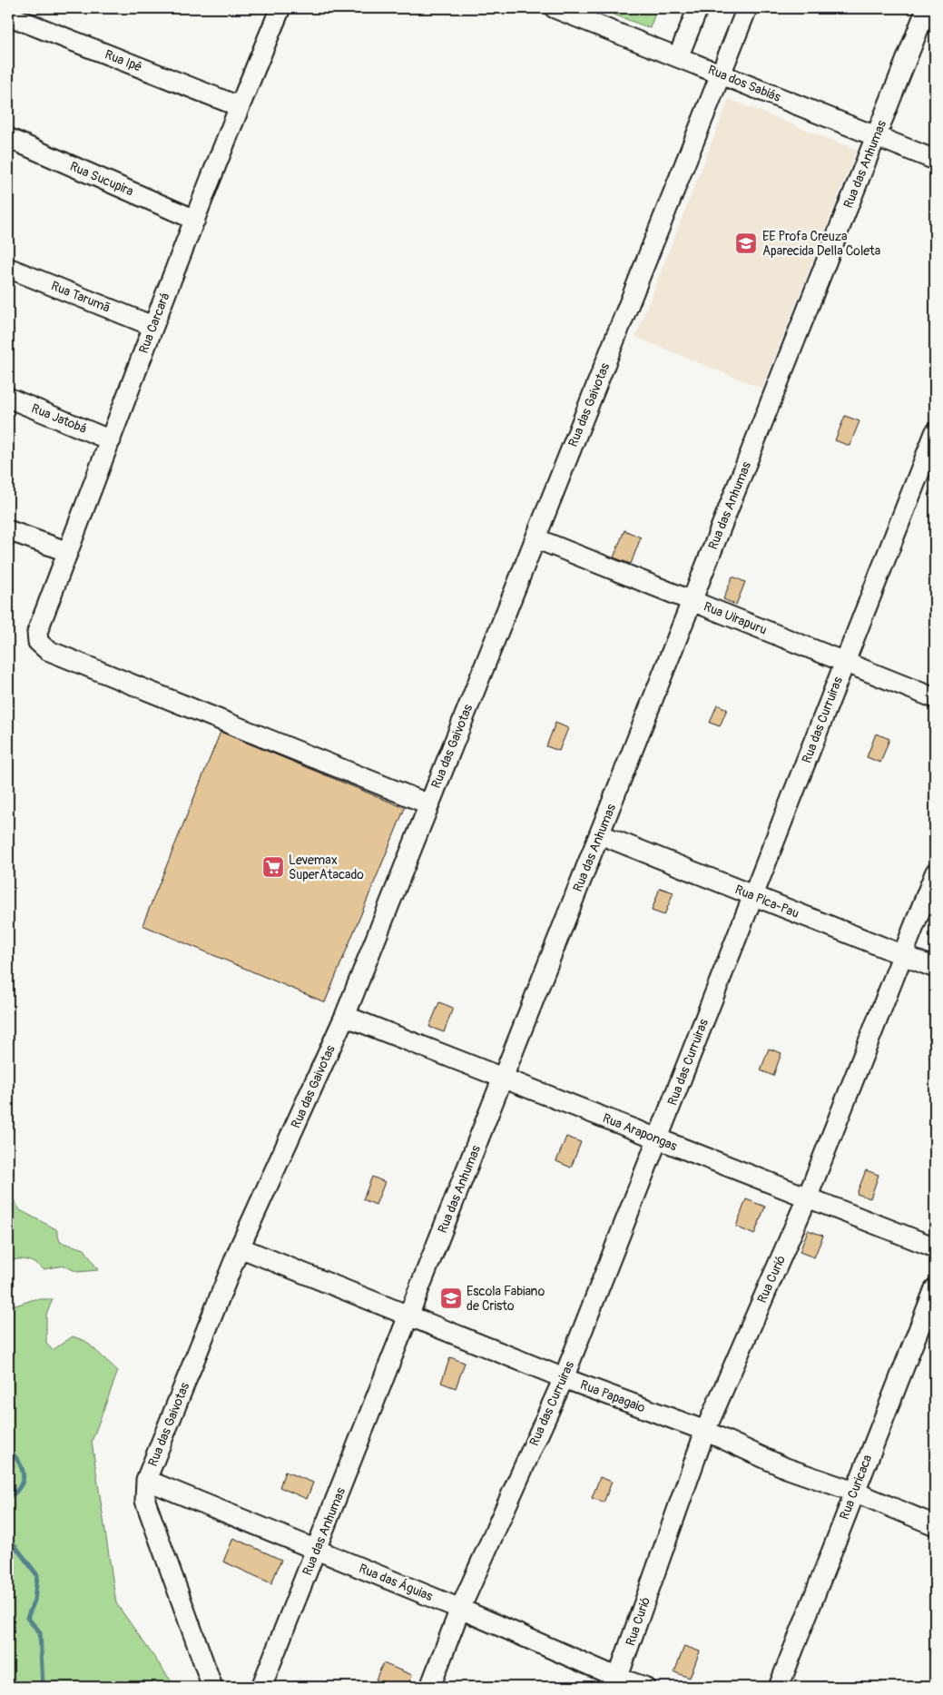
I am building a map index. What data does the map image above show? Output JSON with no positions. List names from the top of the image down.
{
  "streets": {
    "street": [
      "Rua Ipê",
      "Rua dos Sabiás",
      "Rua das Anhumas",
      "Rua Sucupira",
      "Rua Tarumã",
      "Rua Carcará",
      "Rua das Gaivotas",
      "Rua Jatobá",
      "Rua Uirapuru",
      "Rua das Curruiras",
      "Rua Pica-Pau",
      "Rua Arapongas",
      "Rua Curió",
      "Rua Papagaio",
      "Rua Curicaca",
      "Rua das Águias"
    ]
  },
  "crossings": [
    ["Rua Ipê", "Rua Carcará"],
    ["Rua dos Sabiás", "Rua das Anhumas"],
    ["Rua dos Sabiás", "Rua das Gaivotas"],
    ["Rua das Anhumas", "Rua Uirapuru"],
    ["Rua das Anhumas", "Rua Pica-Pau"],
    ["Rua das Anhumas", "Rua Arapongas"],
    ["Rua das Anhumas", "Rua Papagaio"],
    ["Rua das Anhumas", "Rua das Águias"],
    ["Rua Sucupira", "Rua Carcará"],
    ["Rua Tarumã", "Rua Carcará"],
    ["Rua Carcará", "Rua das Gaivotas"],
    ["Rua Carcará", "Rua Jatobá"],
    ["Rua das Gaivotas", "Rua Uirapuru"],
    ["Rua das Gaivotas", "Rua Arapongas"],
    ["Rua das Gaivotas", "Rua Papagaio"],
    ["Rua das Gaivotas", "Rua das Águias"],
    ["Rua Uirapuru", "Rua das Curruiras"],
    ["Rua das Curruiras", "Rua Pica-Pau"],
    ["Rua das Curruiras", "Rua Arapongas"],
    ["Rua das Curruiras", "Rua Papagaio"],
    ["Rua das Curruiras", "Rua das Águias"],
    ["Rua Pica-Pau", "Rua Curió"],
    ["Rua Arapongas", "Rua Curió"],
    ["Rua Curió", "Rua Papagaio"],
    ["Rua Curió", "Rua das Águias"],
    ["Rua Papagaio", "Rua Curicaca"]
  ],
  "places": {
    "school or university": ["EE Profª Creuza Aparecida Della Coleta", "Escola Fabiano de Cristo"],
    "supermarket": ["Levemax SuperAtacado"]
  }
}
